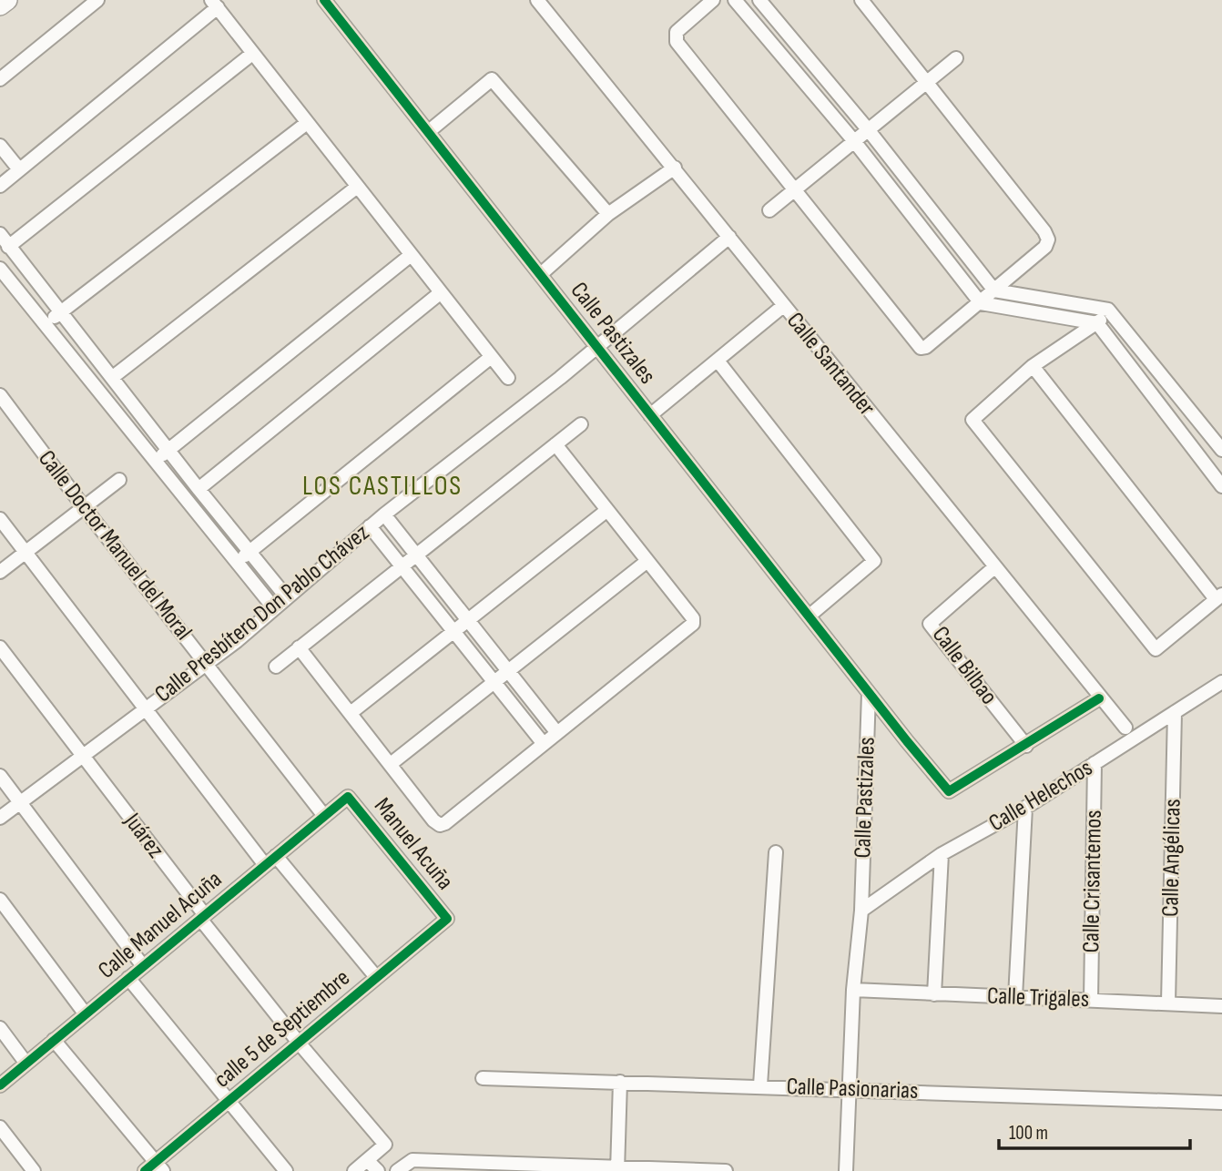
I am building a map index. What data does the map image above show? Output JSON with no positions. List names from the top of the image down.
{
  "streets": {
    "street": [
      "Calle Pastizales",
      "Calle Santander",
      "Calle Doctor Manuel del Moral",
      "Calle Presbítero Don Pablo Chávez",
      "Calle Bilbao",
      "Calle Helechos",
      "Juárez",
      "Manuel Acuña",
      "Calle Angélicas",
      "Calle Crisantemos",
      "Calle Manuel Acuña",
      "Calle Trigales",
      "calle 5 de Septiembre",
      "Calle Pasionarias"
    ]
  },
  "crossings": [
    ["Calle Pastizales", "Calle Presbítero Don Pablo Chávez"],
    ["Calle Pastizales", "Calle Helechos"],
    ["Calle Pastizales", "Calle Trigales"],
    ["Calle Pastizales", "Calle Pasionarias"],
    ["Calle Santander", "Calle Presbítero Don Pablo Chávez"],
    ["Calle Santander", "Calle Bilbao"],
    ["Calle Doctor Manuel del Moral", "Calle Presbítero Don Pablo Chávez"],
    ["Calle Doctor Manuel del Moral", "Calle Manuel Acuña"],
    ["Calle Presbítero Don Pablo Chávez", "Juárez"],
    ["Calle Helechos", "Calle Angélicas"],
    ["Calle Helechos", "Calle Crisantemos"],
    ["Juárez", "Calle Manuel Acuña"],
    ["Juárez", "calle 5 de Septiembre"],
    ["Manuel Acuña", "Calle Manuel Acuña"],
    ["Manuel Acuña", "calle 5 de Septiembre"],
    ["Calle Angélicas", "Calle Trigales"],
    ["Calle Crisantemos", "Calle Trigales"]
  ],
  "districts": ["LOS CASTILLOS"],
  "scale_bar": "100 m"
}
